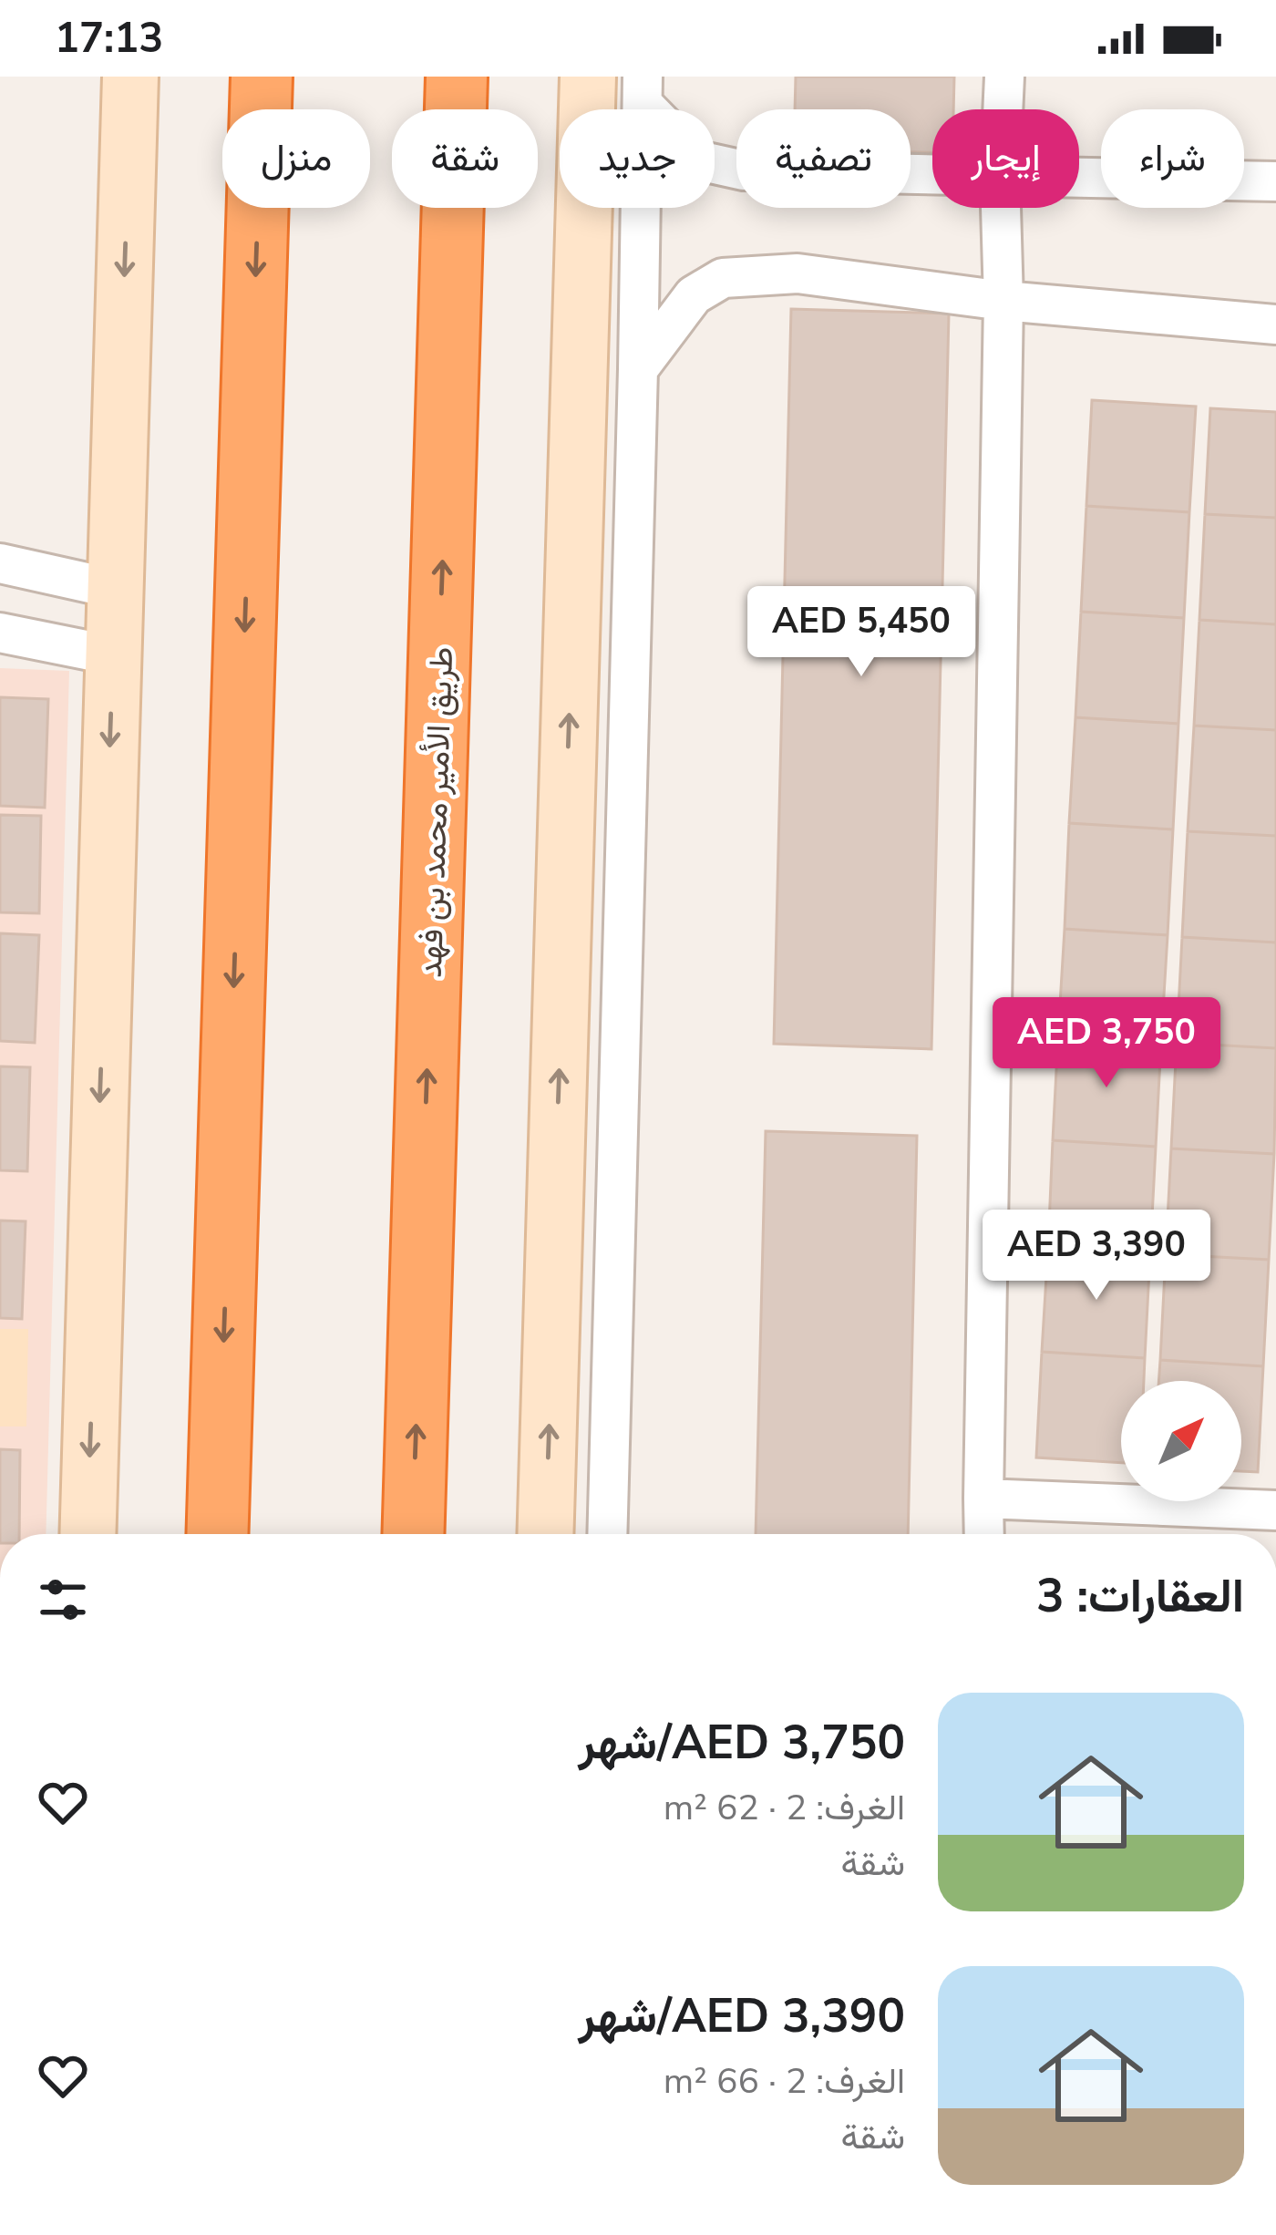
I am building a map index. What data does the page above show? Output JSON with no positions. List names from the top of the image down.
{
  "streets": {
    "highway": ["طريق الأمير محمد بن فهد"]
  },
  "north": "top right",
  "page": {
    "status": "17:13",
    "chip": [
      "شراء",
      "إيجار",
      "تصفية",
      "جديد",
      "شقة",
      "منزل"
    ],
    "price": ["AED 5,450", "AED 3,750", "AED 3,390"],
    "heading": "العقارات: 3",
    "list": [
      {
        "name": "AED 3,750/شهر",
        "note": "الغرف: 2 · 62 m² · شقة"
      },
      {
        "name": "AED 3,390/شهر",
        "note": "الغرف: 2 · 66 m² · شقة"
      }
    ]
  }
}
